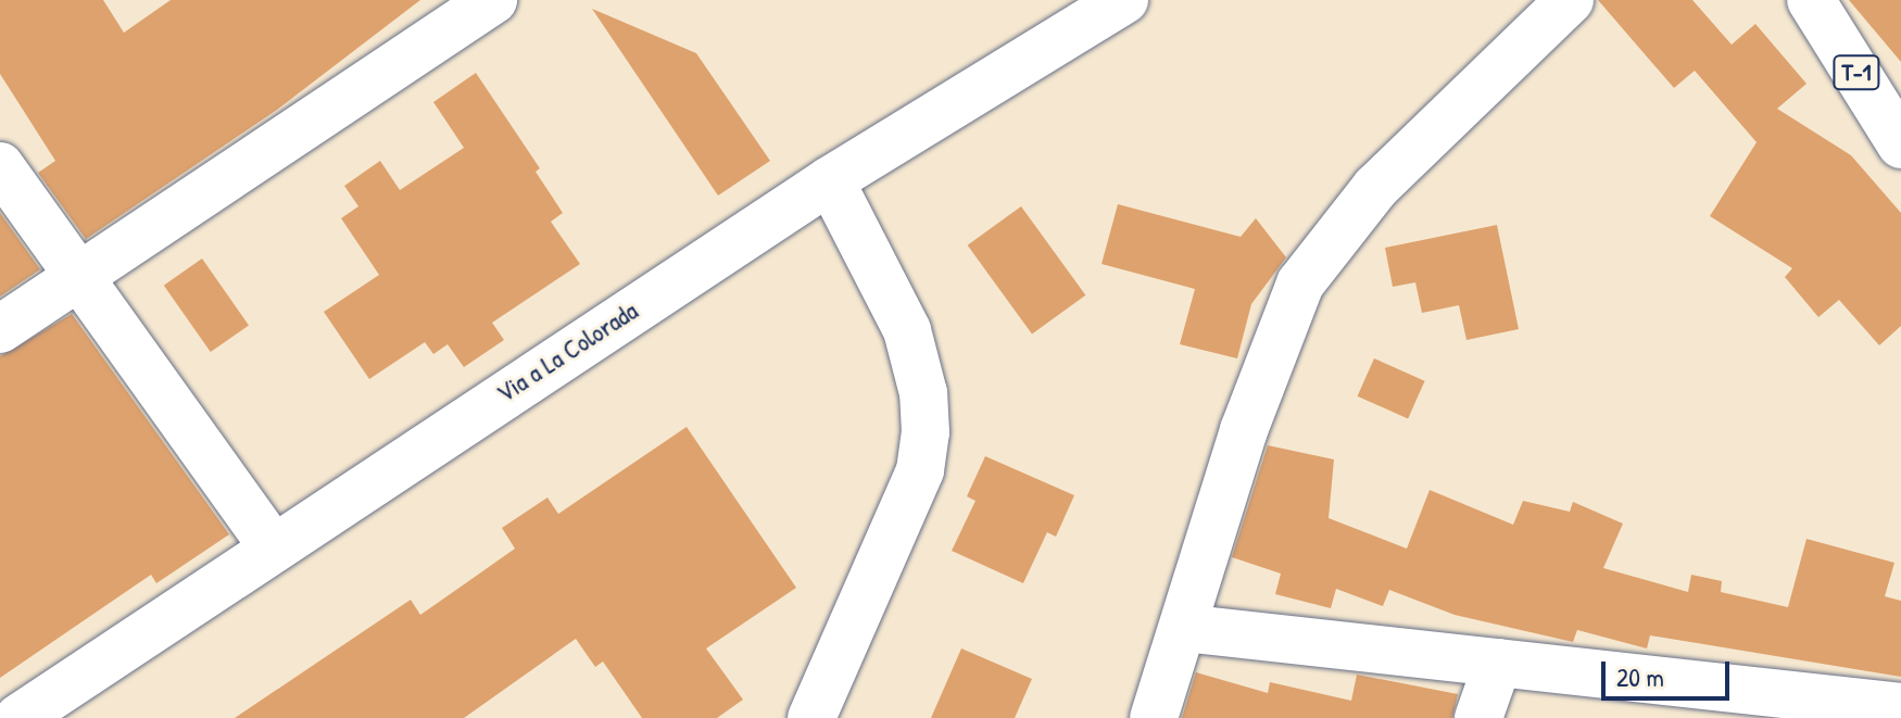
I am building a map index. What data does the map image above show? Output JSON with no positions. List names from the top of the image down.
{
  "streets": {
    "main road": ["T-1", "Via a La Colorada"]
  },
  "scale_bar": "20 m"
}
